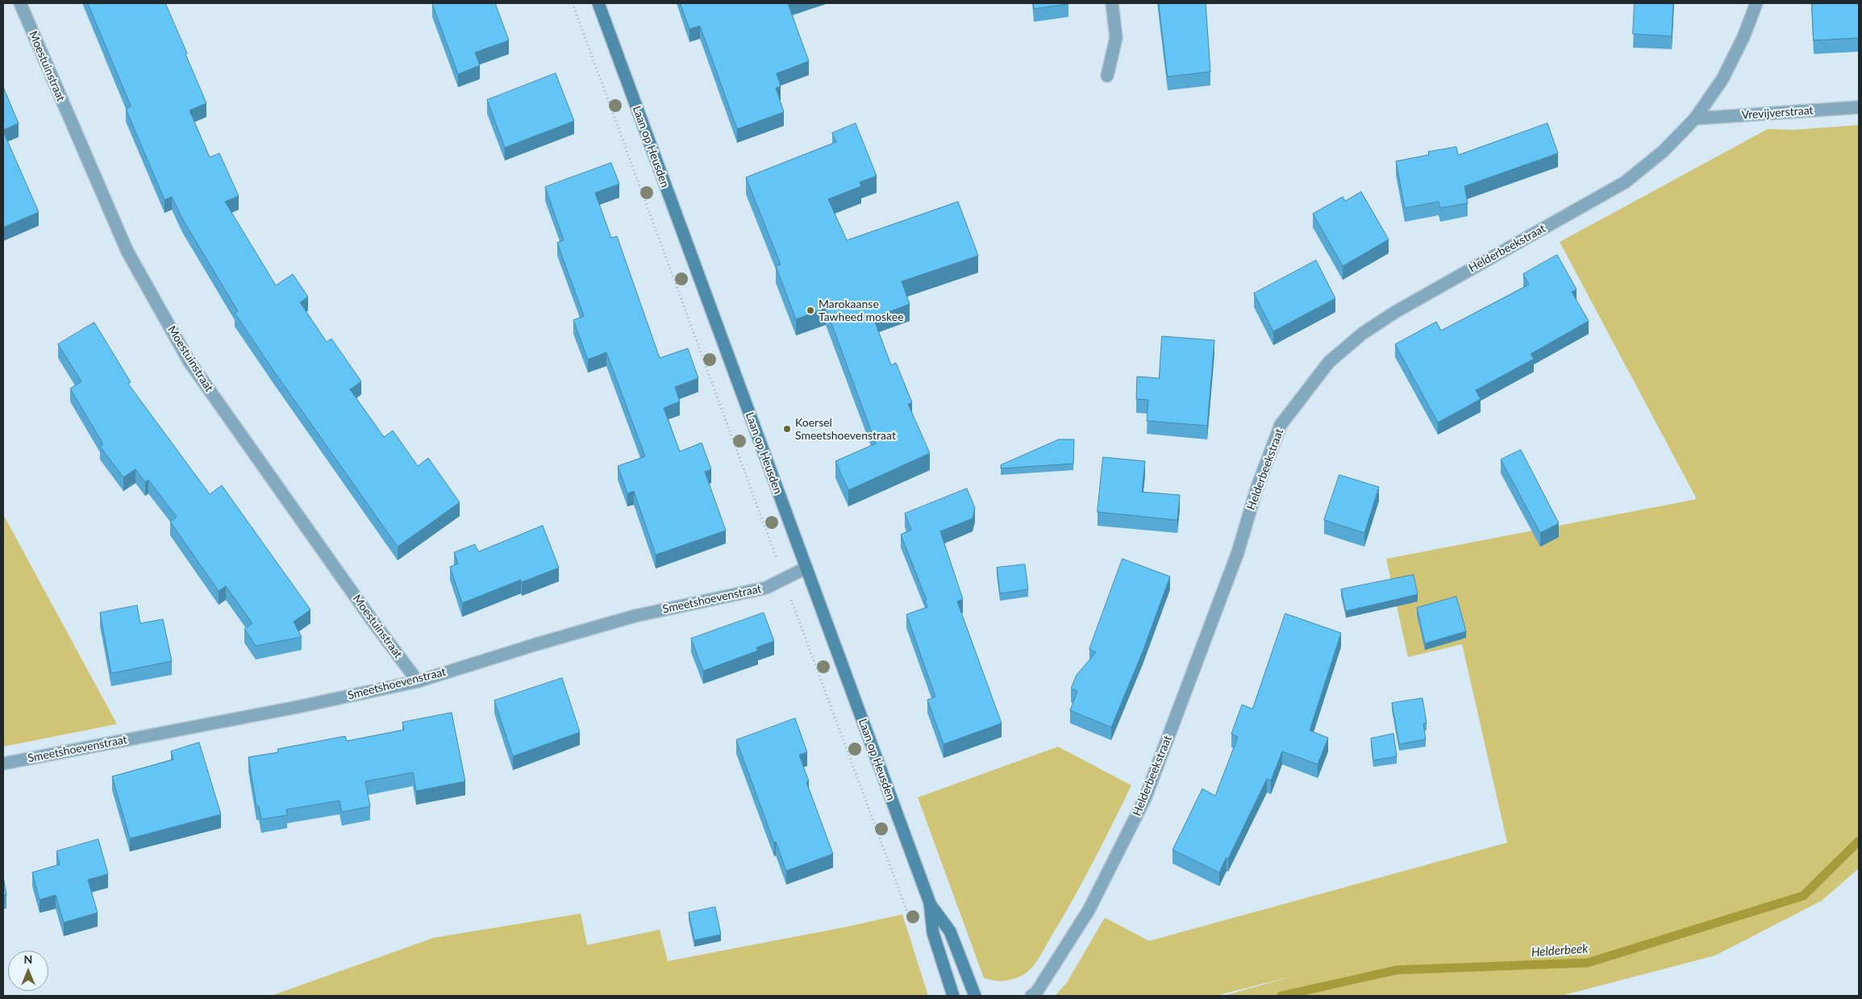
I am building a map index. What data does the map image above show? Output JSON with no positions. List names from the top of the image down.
{
  "streets": {
    "street": [
      "Moestuinstraat",
      "Vrevijverstraat",
      "Laan op Heusden",
      "Helderbeekstraat",
      "Smeetshoevenstraat"
    ]
  },
  "crossings": [
    ["Moestuinstraat", "Smeetshoevenstraat"],
    ["Vrevijverstraat", "Helderbeekstraat"],
    ["Laan op Heusden", "Smeetshoevenstraat"]
  ],
  "water": ["Helderbeek"],
  "places": ["Marokaanse Tawheed moskee", "Koersel Smeetshoevenstraat"],
  "north": "top"
}
